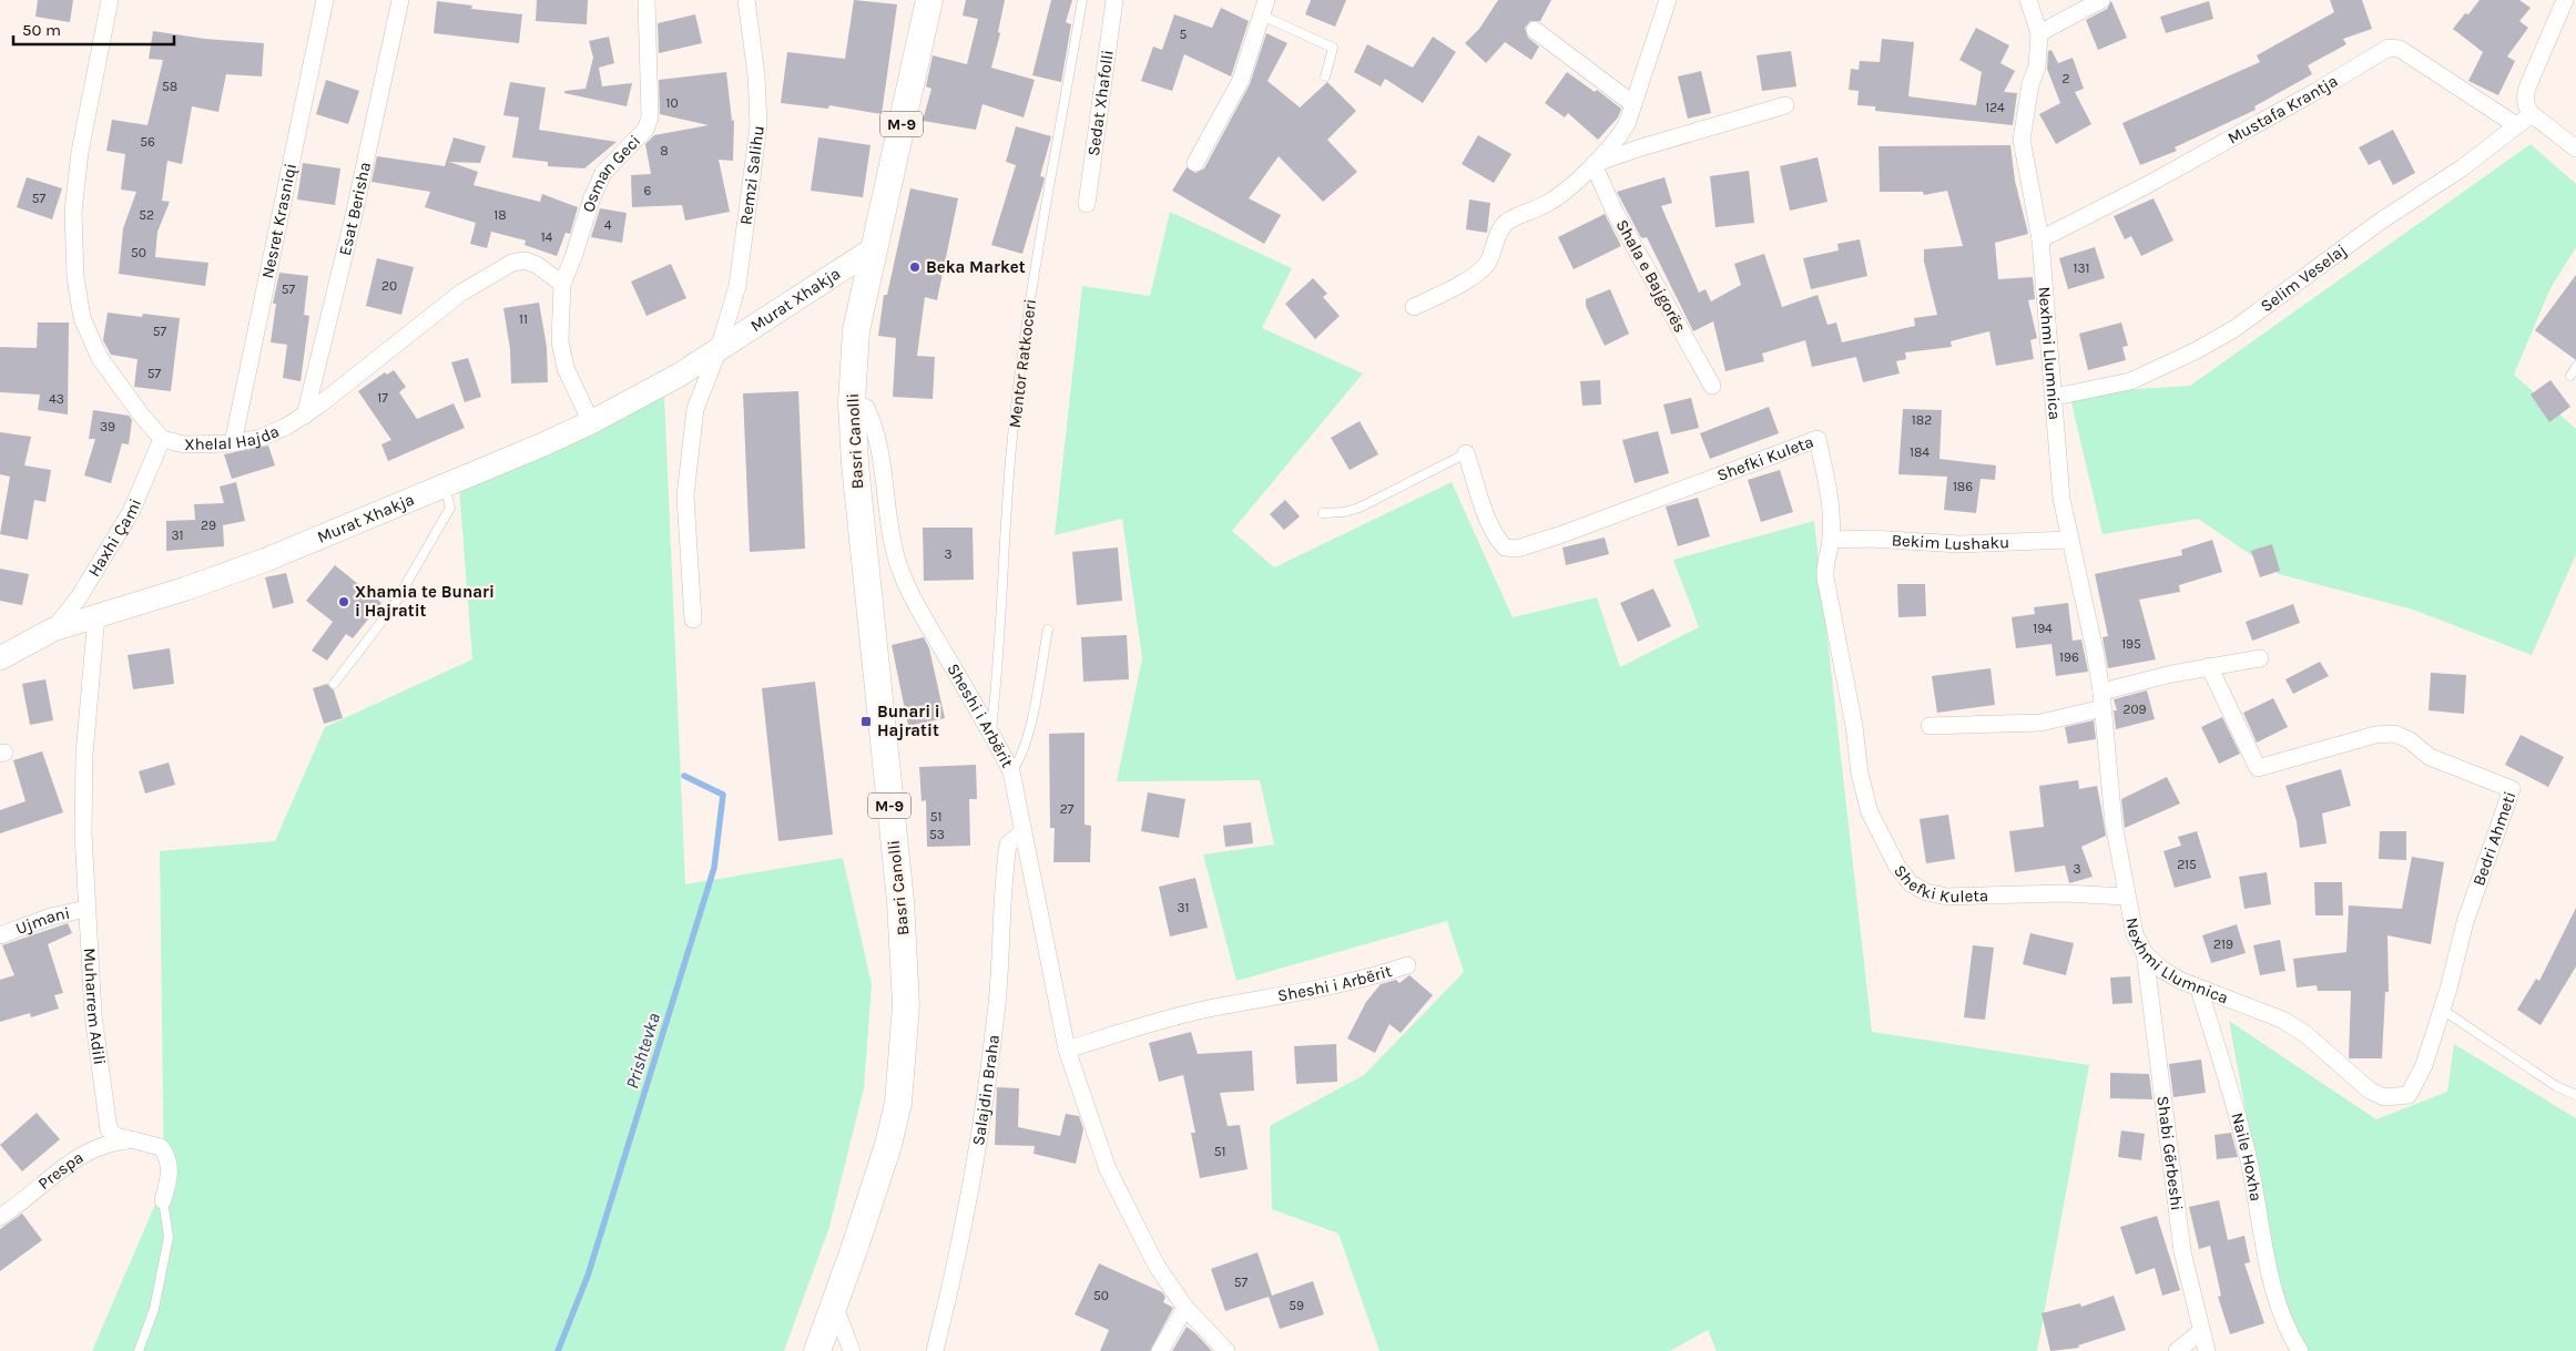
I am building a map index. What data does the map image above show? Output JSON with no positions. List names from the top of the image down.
{
  "streets": {
    "main road": ["M-9", "Basri Canolli"],
    "street": [
      "Sedat Xhafolli",
      "Mustafa Krantja",
      "Osman Geci",
      "Remzi Salihu",
      "Esat Berisha",
      "Nesret Krasniqi",
      "Shala e Bajgorës",
      "Selim Veselaj",
      "Murat Xhakja",
      "Nexhmi Llumnica",
      "Xhelal Hajda",
      "Shefki Kuleta",
      "Haxhi Çami",
      "Bekim Lushaku",
      "Sheshi i Arbërit",
      "Bedri Ahmeti",
      "Ujmani",
      "Muharrem Adili",
      "Salajdin Braha",
      "Shabi Gërbeshi",
      "Naile Hoxha",
      "Prespa"
    ],
    "lane": ["Mentor Ratkoceri"]
  },
  "crossings": [
    ["Mustafa Krantja", "Selim Veselaj"],
    ["Mustafa Krantja", "Nexhmi Llumnica"],
    ["M-9", "Murat Xhakja"],
    ["M-9", "Basri Canolli"],
    ["Osman Geci", "Xhelal Hajda"],
    ["Remzi Salihu", "Murat Xhakja"],
    ["Esat Berisha", "Xhelal Hajda"],
    ["Nesret Krasniqi", "Xhelal Hajda"],
    ["Selim Veselaj", "Nexhmi Llumnica"],
    ["Murat Xhakja", "Basri Canolli"],
    ["Murat Xhakja", "Haxhi Çami"],
    ["Murat Xhakja", "Muharrem Adili"],
    ["Nexhmi Llumnica", "Shefki Kuleta"],
    ["Nexhmi Llumnica", "Bekim Lushaku"],
    ["Nexhmi Llumnica", "Bedri Ahmeti"],
    ["Nexhmi Llumnica", "Shabi Gërbeshi"],
    ["Nexhmi Llumnica", "Naile Hoxha"],
    ["Mentor Ratkoceri", "Sheshi i Arbërit"],
    ["Xhelal Hajda", "Haxhi Çami"],
    ["Basri Canolli", "Sheshi i Arbërit"],
    ["Shefki Kuleta", "Bekim Lushaku"],
    ["Sheshi i Arbërit", "Salajdin Braha"],
    ["Ujmani", "Muharrem Adili"],
    ["Muharrem Adili", "Prespa"]
  ],
  "water": ["Prishtevka"],
  "places": {
    "other": ["Beka Market", "Xhamia te Bunari i Hajratit"],
    "transit": ["Bunari i Hajratit"]
  },
  "house_numbers": [
    "5",
    "2",
    "58",
    "10",
    "124",
    "56",
    "8",
    "6",
    "57",
    "52",
    "18",
    "4",
    "14",
    "50",
    "131",
    "20",
    "57",
    "11",
    "57",
    "57",
    "17",
    "43",
    "182",
    "39",
    "184",
    "186",
    "29",
    "31",
    "3",
    "194",
    "195",
    "196",
    "209",
    "27",
    "51",
    "53",
    "215",
    "3",
    "31",
    "219",
    "51",
    "57",
    "50",
    "59"
  ],
  "scale_bar": "50 m"
}
